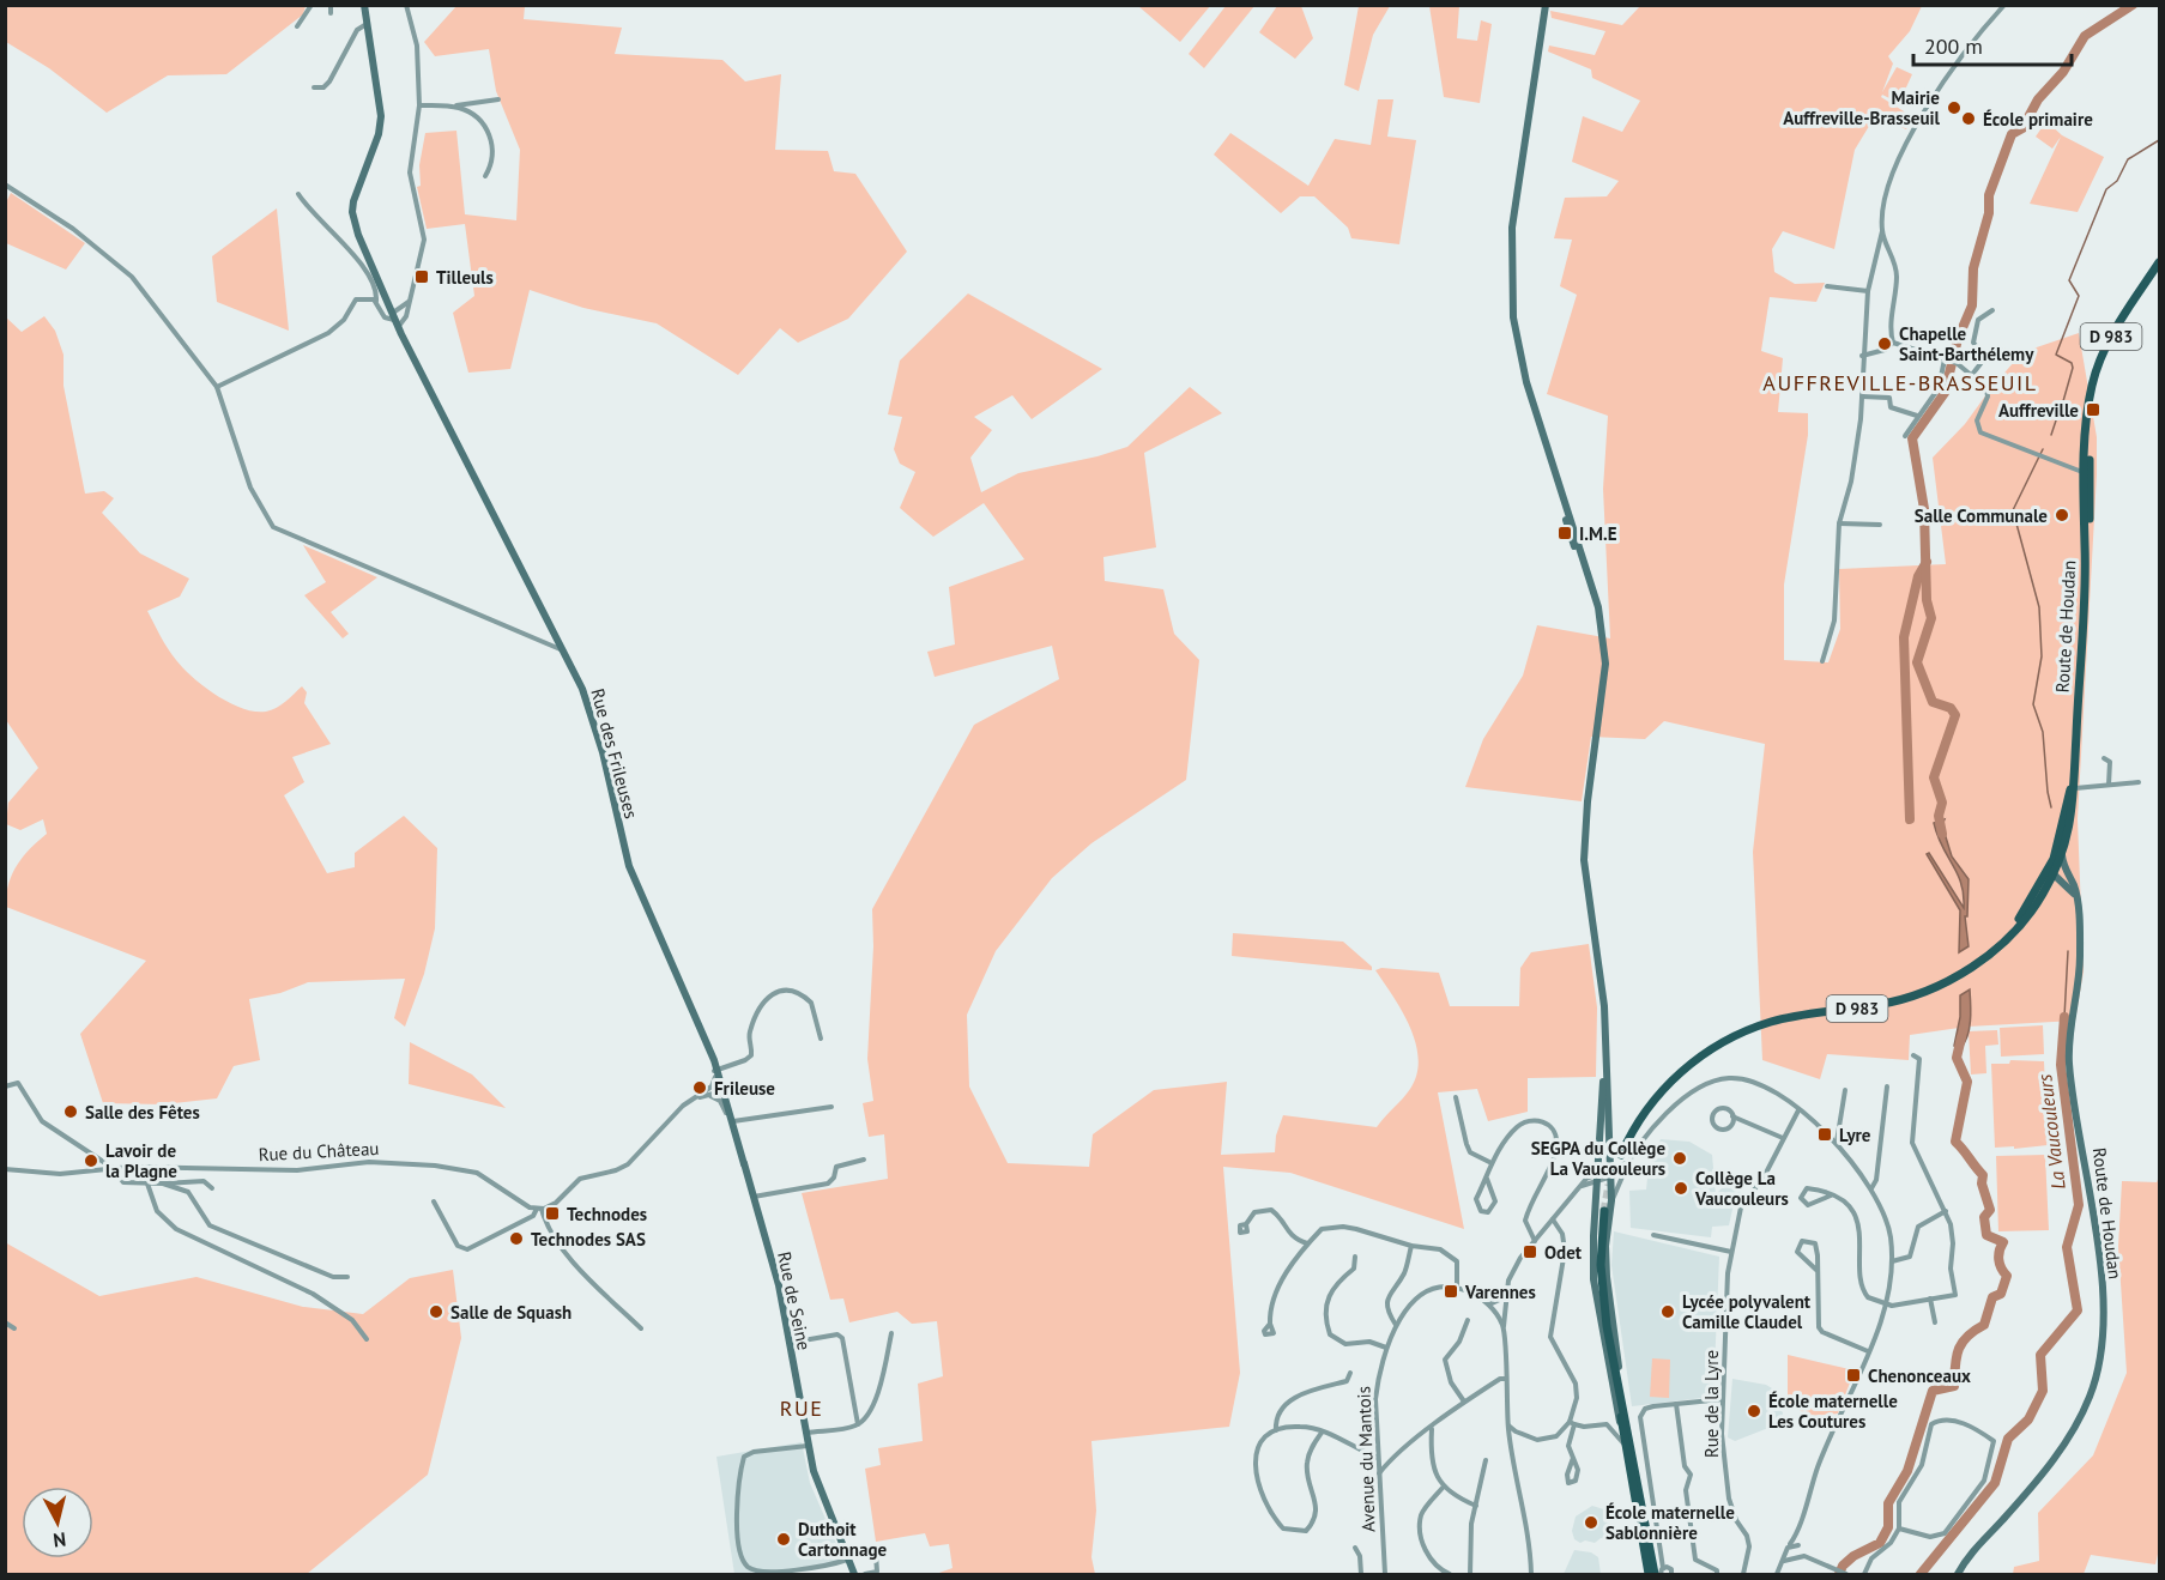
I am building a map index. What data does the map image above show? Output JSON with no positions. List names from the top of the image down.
{
  "streets": {
    "main road": ["D 983", "Route de Houdan"],
    "street": [
      "Rue des Frileuses",
      "Rue du Château",
      "Rue de Seine",
      "Rue de la Lyre",
      "Avenue du Mantois"
    ]
  },
  "crossings": [
    ["D 983", "Route de Houdan"],
    ["Rue des Frileuses", "Rue de Seine"]
  ],
  "districts": ["AUFFREVILLE-BRASSEUIL", "RUE"],
  "water": ["La Vaucouleurs"],
  "places": {
    "other": [
      "Mairie Auffreville-Brasseuil",
      "École primaire",
      "Chapelle Saint-Barthélemy",
      "Salle Communale",
      "Frileuse",
      "Salle des Fêtes",
      "SEGPA du Collège La Vaucouleurs",
      "Lavoir de la Plagne",
      "Collège La Vaucouleurs",
      "Technodes SAS",
      "Salle de Squash",
      "Lycée polyvalent Camille Claudel",
      "École maternelle Les Coutures",
      "École maternelle Sablonnière",
      "Duthoit Cartonnage"
    ],
    "transit": [
      "Tilleuls",
      "Auffreville",
      "I.M.E",
      "Lyre",
      "Technodes",
      "Odet",
      "Varennes",
      "Chenonceaux"
    ]
  },
  "scale_bar": "200 m",
  "north": "bottom"
}
